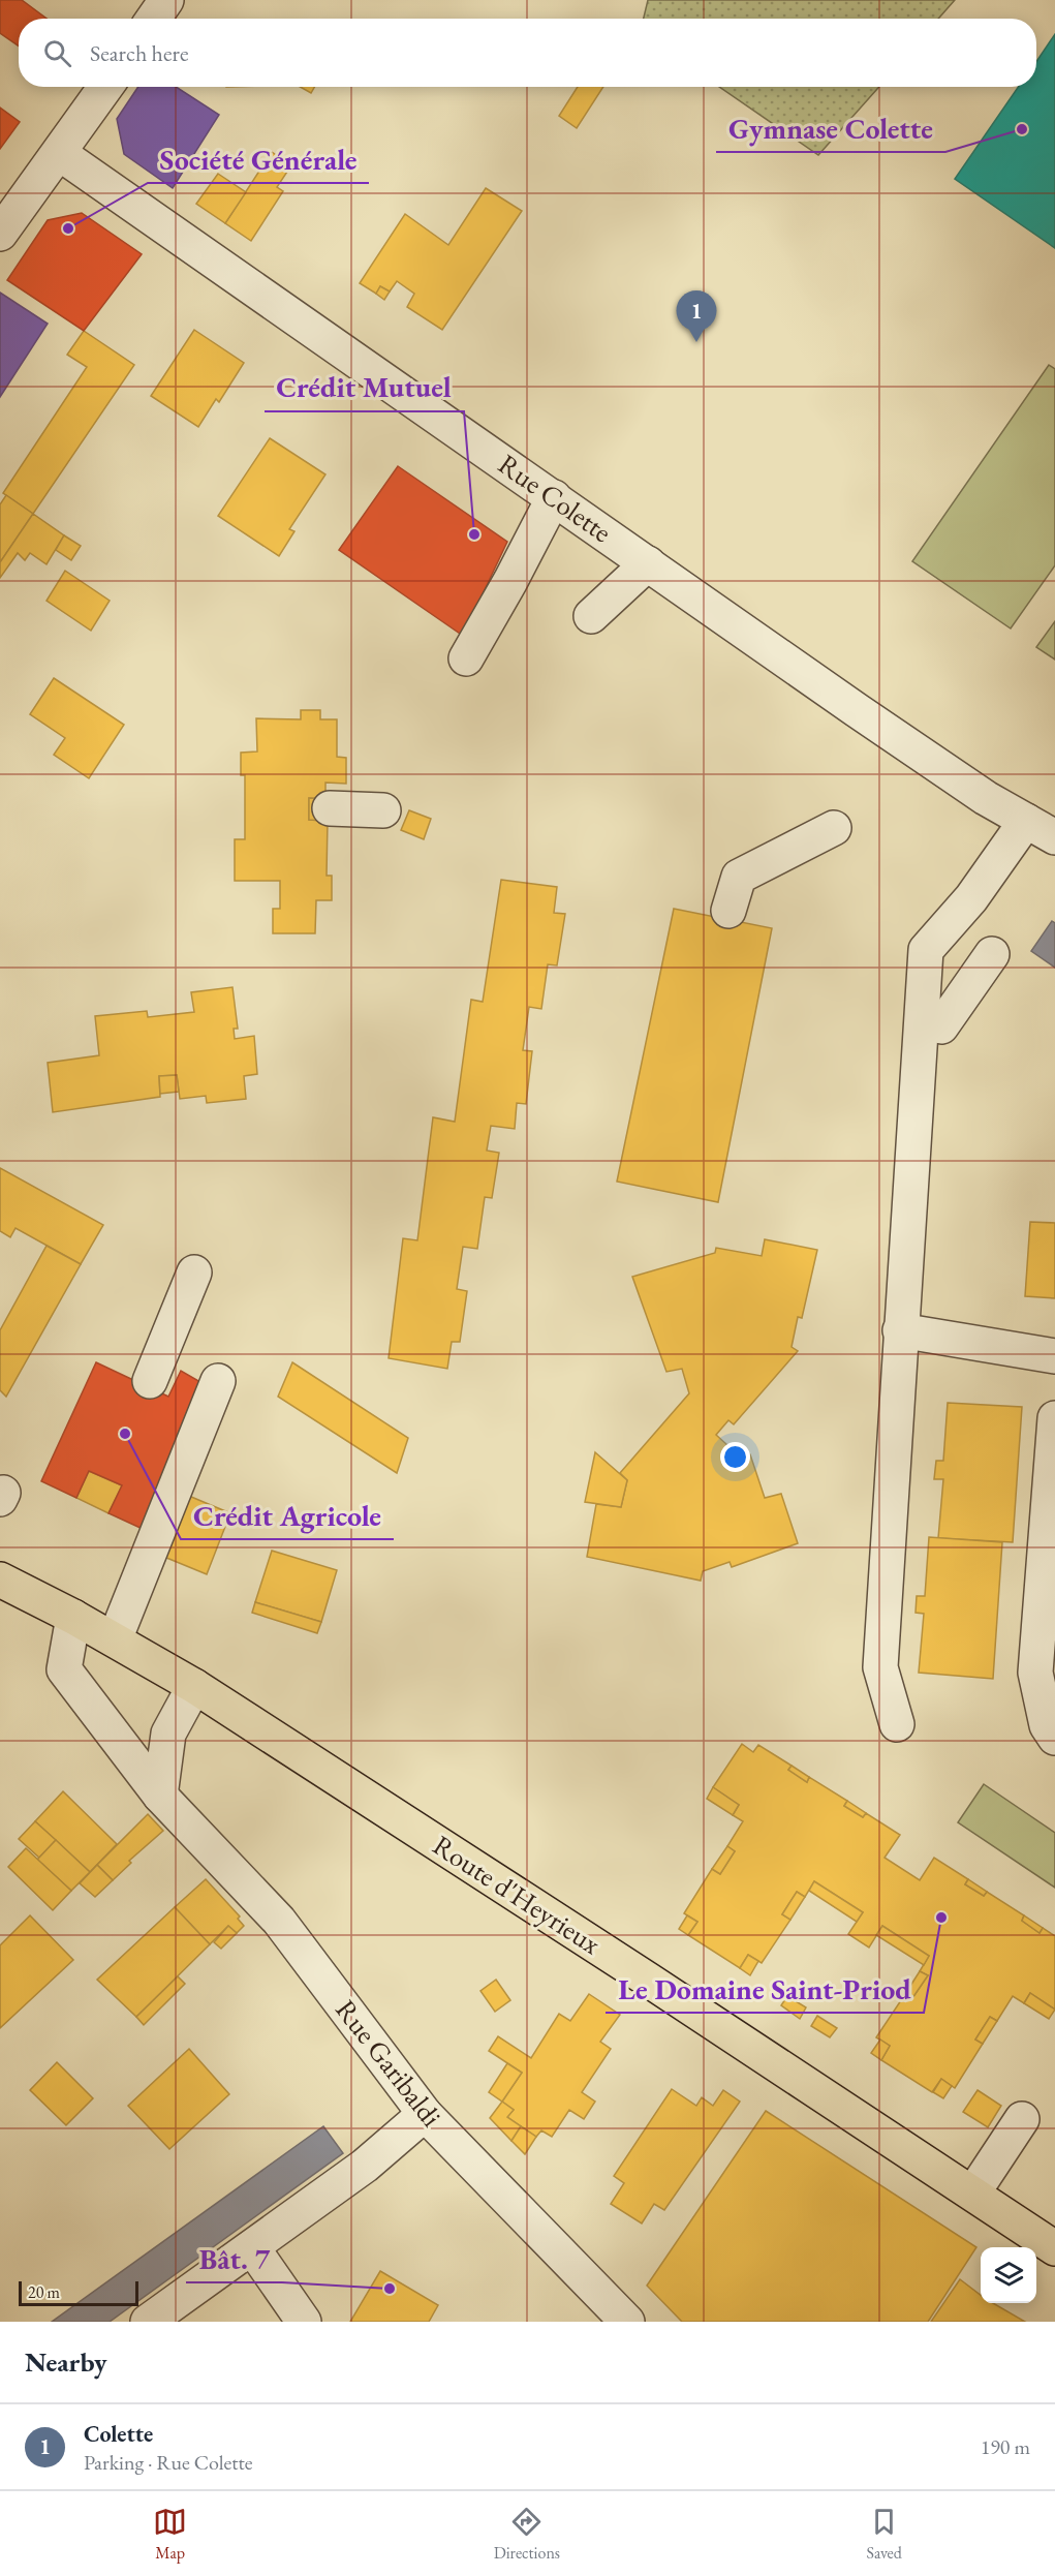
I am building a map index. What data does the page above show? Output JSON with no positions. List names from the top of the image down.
{
  "streets": {
    "main road": ["Route d'Heyrieux"],
    "street": ["Rue Colette", "Rue Garibaldi"]
  },
  "crossings": [
    ["Route d'Heyrieux", "Rue Garibaldi"]
  ],
  "places": [
    "Gymnase Colette",
    "Société Générale",
    "Crédit Mutuel",
    "Crédit Agricole",
    "Le Domaine Saint-Priod",
    "Bât. 7"
  ],
  "scale_bar": "20 m",
  "page": {
    "search": "Search here",
    "pins": "1",
    "scale": "20 m",
    "heading": "Nearby",
    "list": [
      {
        "mark": "1",
        "name": "Colette",
        "note": "Parking · Rue Colette",
        "value": "190 m"
      }
    ],
    "nav": ["Map", "Directions", "Saved"]
  }
}
